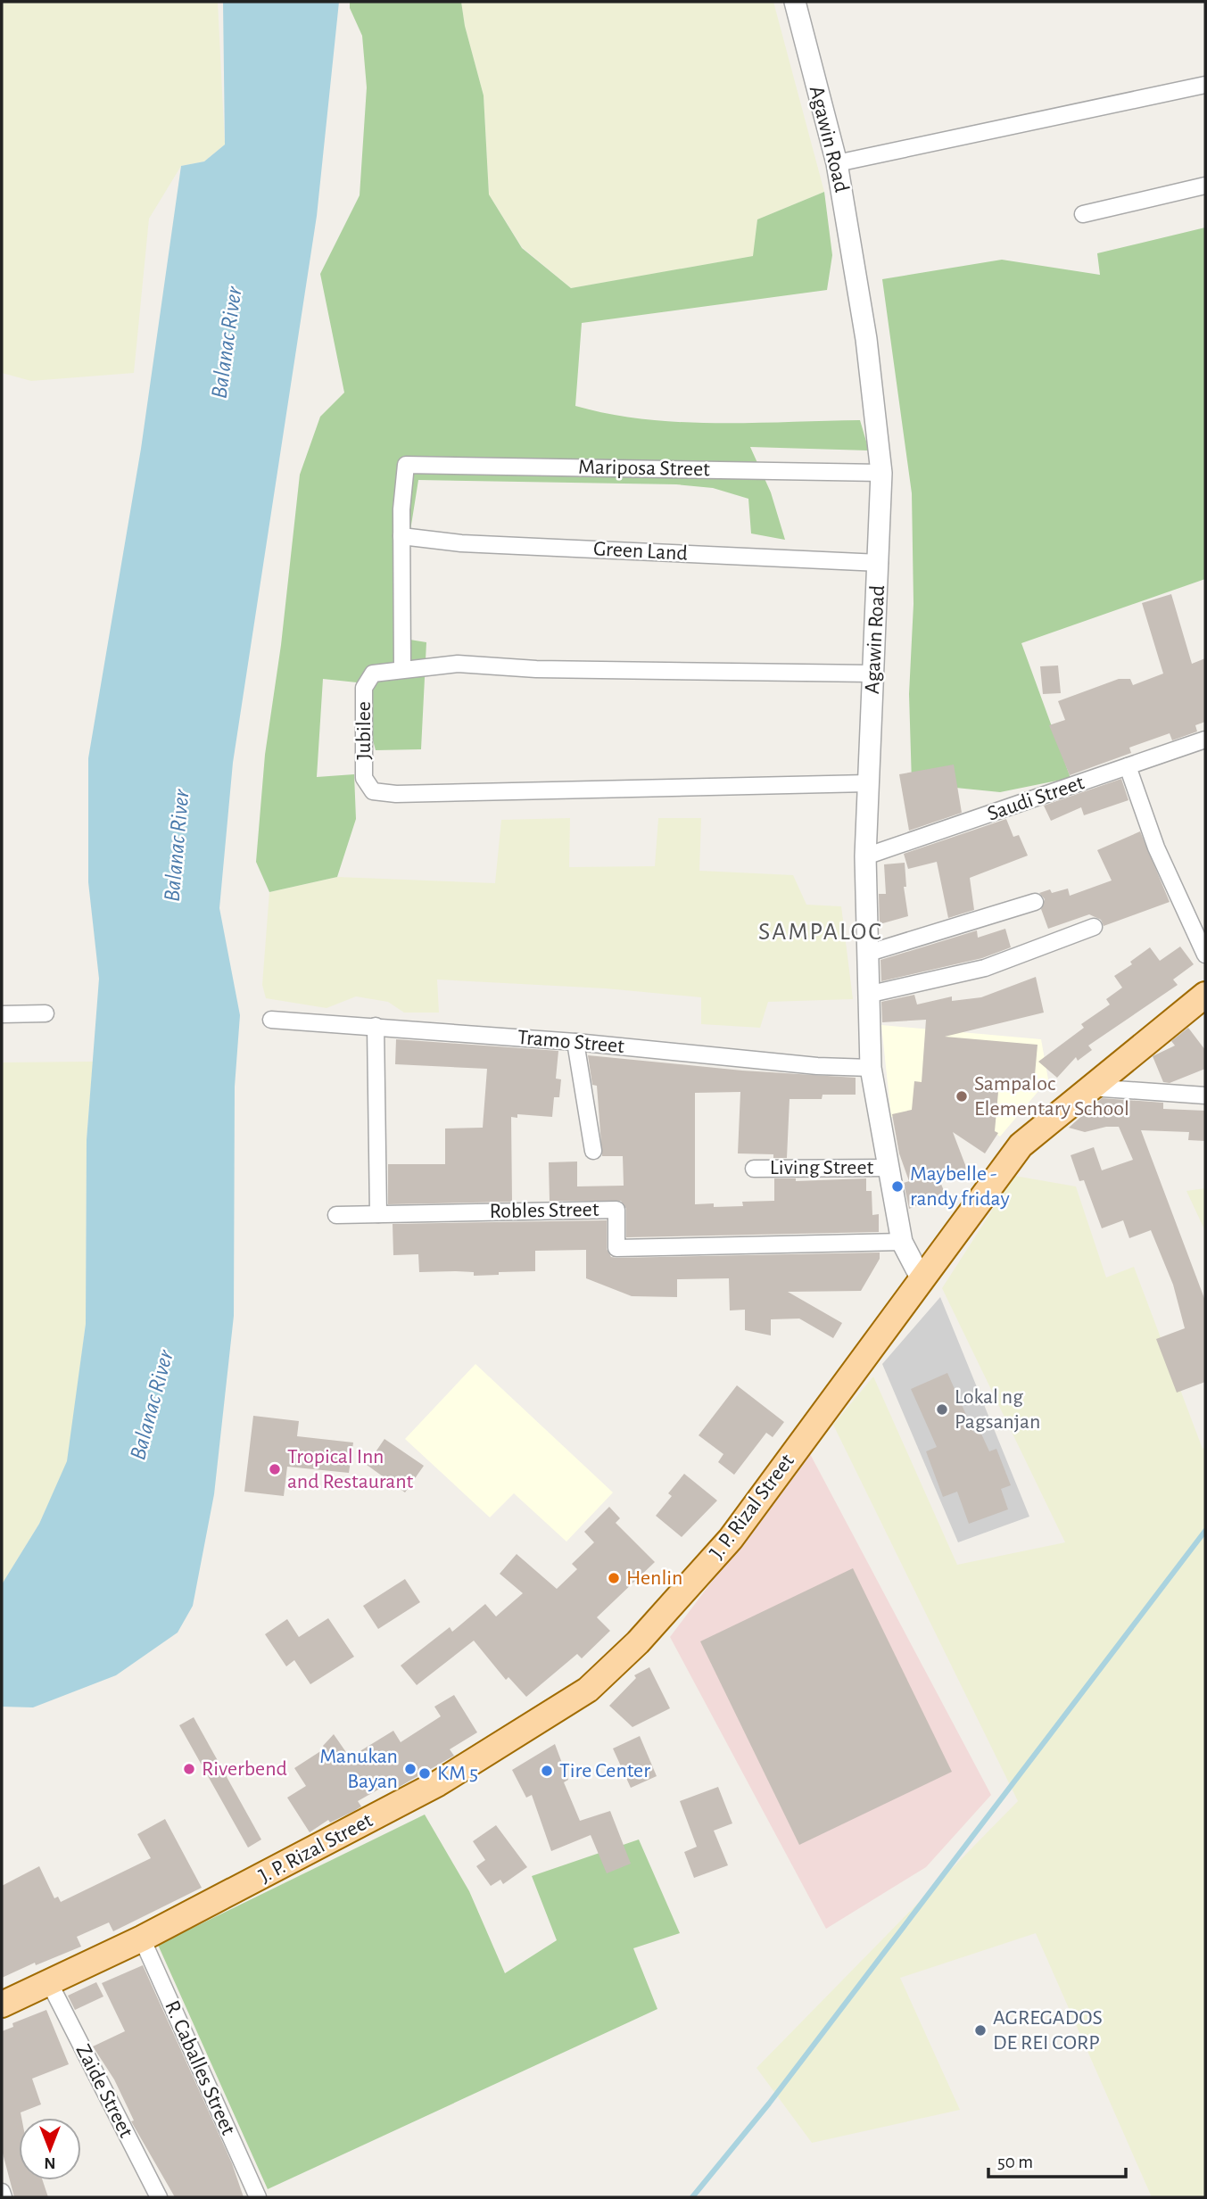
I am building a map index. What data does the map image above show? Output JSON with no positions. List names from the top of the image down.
{
  "streets": {
    "main road": ["J. P. Rizal Street"],
    "street": [
      "Agawin Road",
      "Mariposa Street",
      "Green Land",
      "Jubilee",
      "Saudi Street",
      "Tramo Street",
      "Living Street",
      "Robles Street",
      "R. Caballes Street",
      "Zaide Street"
    ]
  },
  "crossings": [
    ["Agawin Road", "Mariposa Street"],
    ["Agawin Road", "Green Land"],
    ["Agawin Road", "Jubilee"],
    ["Agawin Road", "Saudi Street"],
    ["Agawin Road", "Tramo Street"],
    ["Agawin Road", "Living Street"],
    ["Agawin Road", "Robles Street"],
    ["Agawin Road", "J. P. Rizal Street"],
    ["Mariposa Street", "Green Land"],
    ["J. P. Rizal Street", "R. Caballes Street"],
    ["J. P. Rizal Street", "Zaide Street"]
  ],
  "districts": ["SAMPALOC"],
  "water": ["Balanac River"],
  "places": [
    "Sampaloc Elementary School",
    "Maybelle - randy friday",
    "Lokal ng Pagsanjan",
    "Tropical Inn and Restaurant",
    "Henlin",
    "Riverbend",
    "Manukan Bayan",
    "Tire Center",
    "KM 5",
    "AGREGADOS DE REI CORP"
  ],
  "scale_bar": "50 m",
  "north": "bottom"
}
